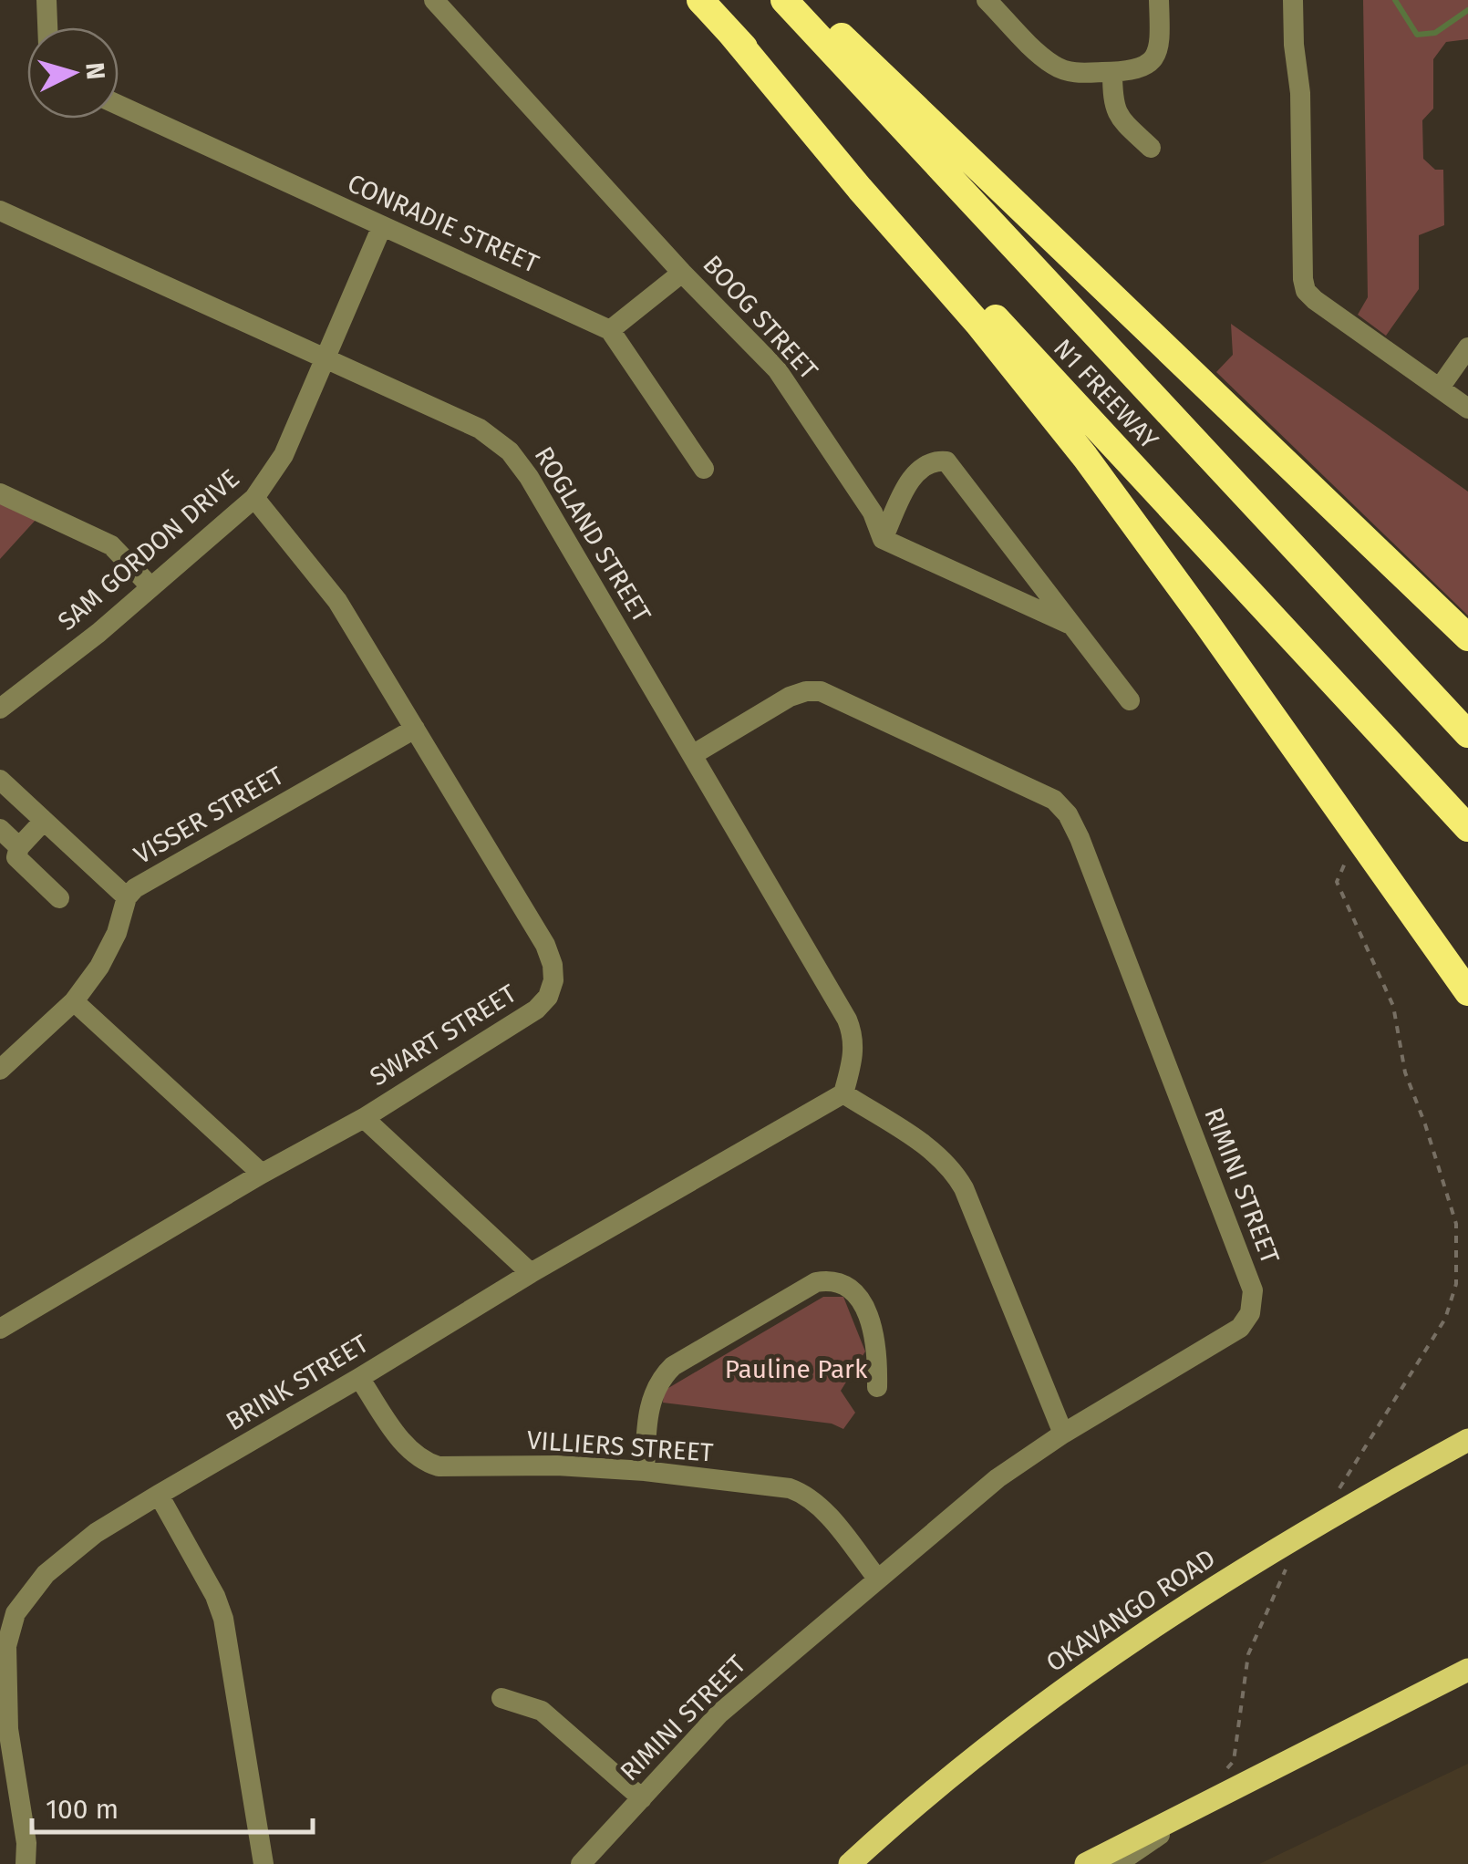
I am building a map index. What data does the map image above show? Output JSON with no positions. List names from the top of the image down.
{
  "streets": {
    "highway": ["N1 FREEWAY"],
    "main road": ["OKAVANGO ROAD"],
    "street": [
      "CONRADIE STREET",
      "BOOG STREET",
      "ROGLAND STREET",
      "SAM GORDON DRIVE",
      "VISSER STREET",
      "SWART STREET",
      "RIMINI STREET",
      "BRINK STREET",
      "VILLIERS STREET"
    ]
  },
  "crossings": [
    ["CONRADIE STREET", "SAM GORDON DRIVE"],
    ["ROGLAND STREET", "SAM GORDON DRIVE"],
    ["ROGLAND STREET", "RIMINI STREET"],
    ["ROGLAND STREET", "BRINK STREET"],
    ["SAM GORDON DRIVE", "SWART STREET"],
    ["VISSER STREET", "SWART STREET"],
    ["RIMINI STREET", "VILLIERS STREET"],
    ["BRINK STREET", "VILLIERS STREET"]
  ],
  "parks": ["Pauline Park"],
  "scale_bar": "100 m",
  "north": "right"
}
